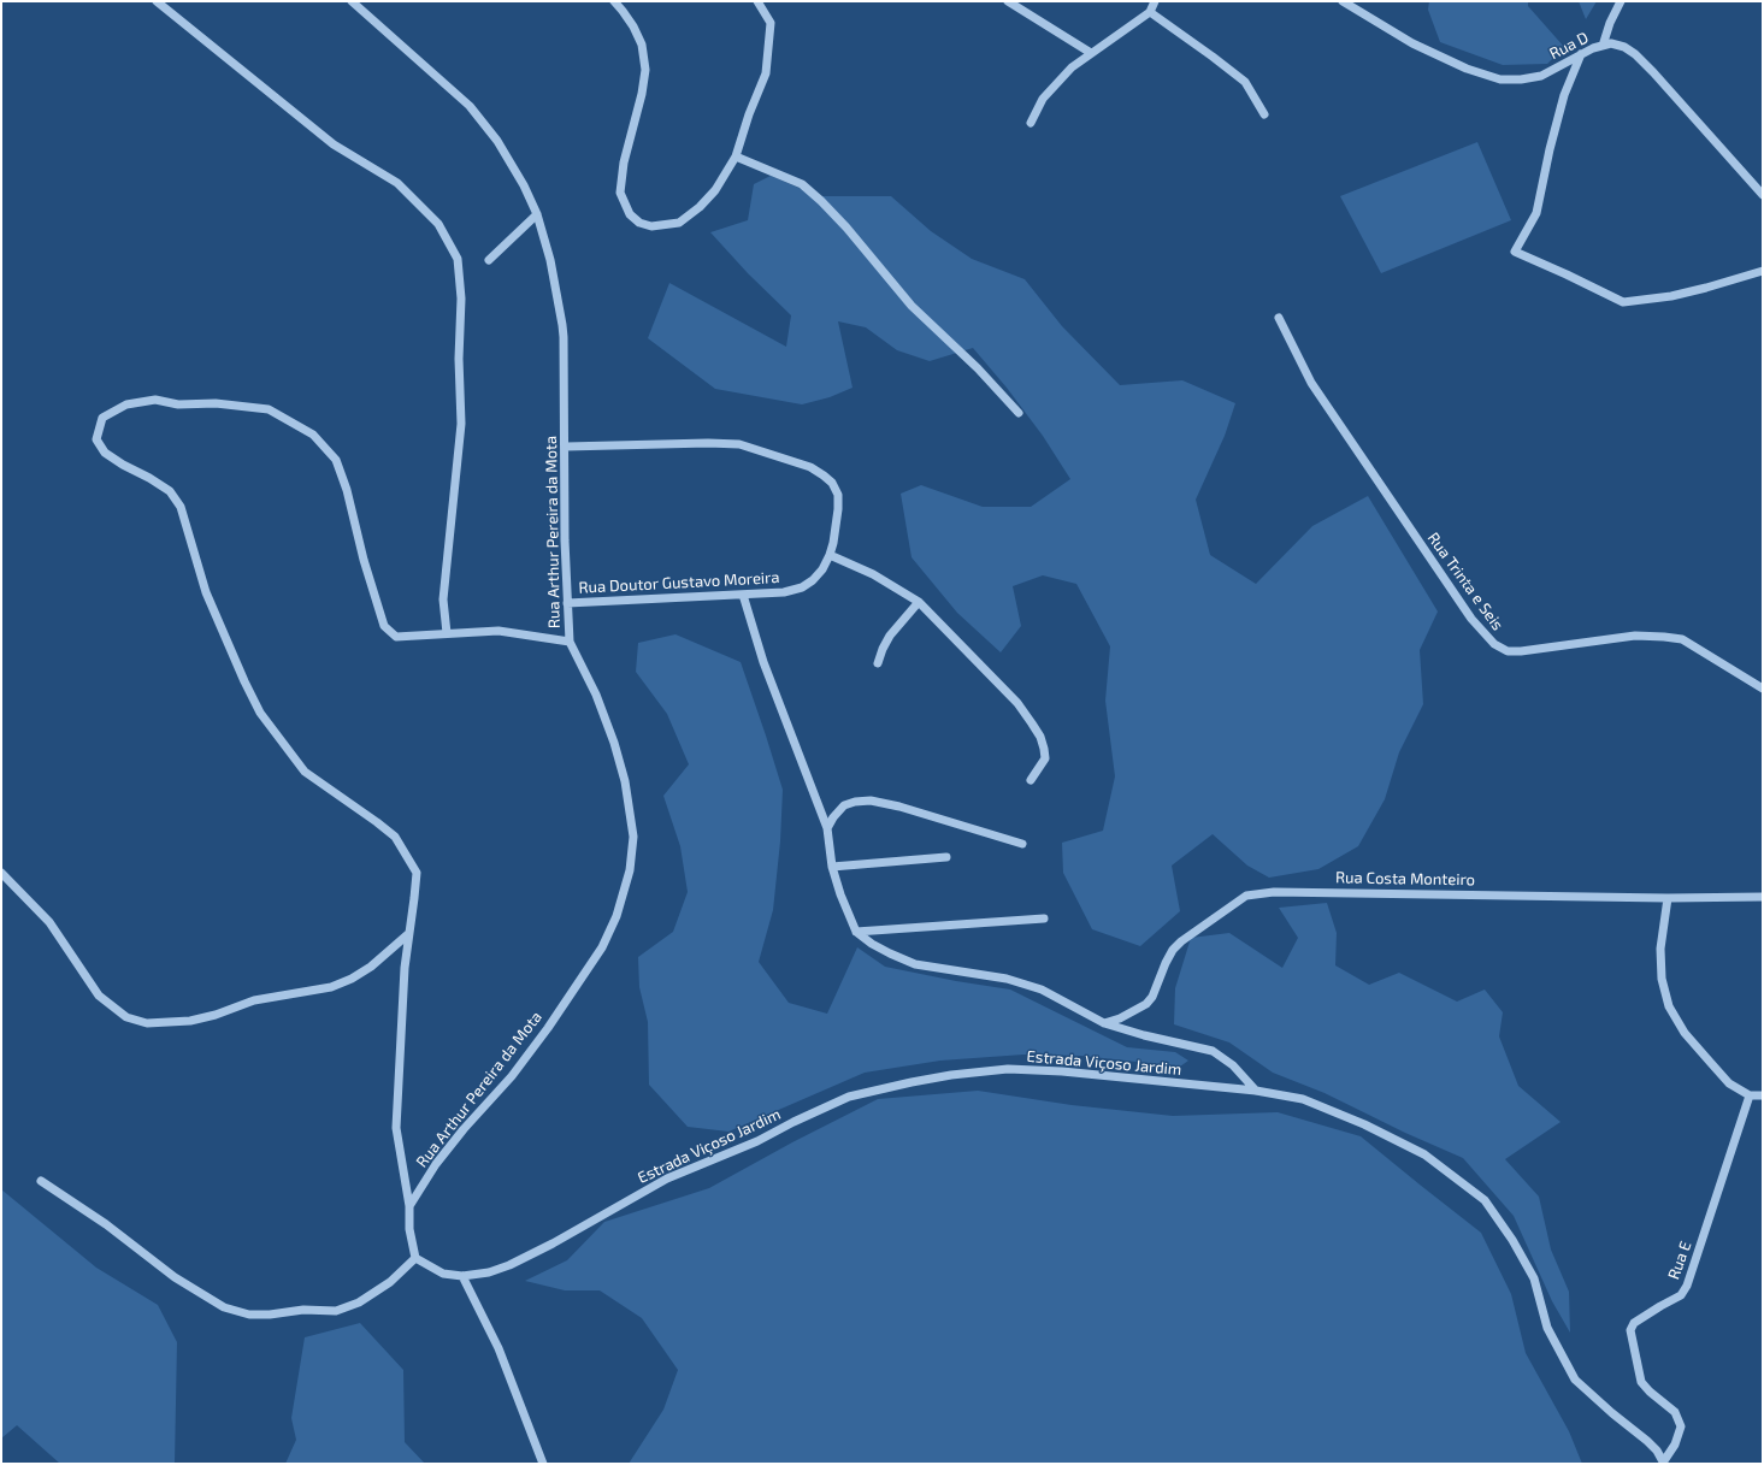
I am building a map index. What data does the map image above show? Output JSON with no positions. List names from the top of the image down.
{
  "streets": {
    "street": [
      "Rua D",
      "Rua Arthur Pereira da Mota",
      "Rua Trinta e Seis",
      "Rua Doutor Gustavo Moreira",
      "Rua Costa Monteiro",
      "Estrada Viçoso Jardim",
      "Rua E"
    ]
  },
  "crossings": [
    ["Rua Arthur Pereira da Mota", "Rua Doutor Gustavo Moreira"],
    ["Estrada Viçoso Jardim", "Rua E"]
  ]
}
